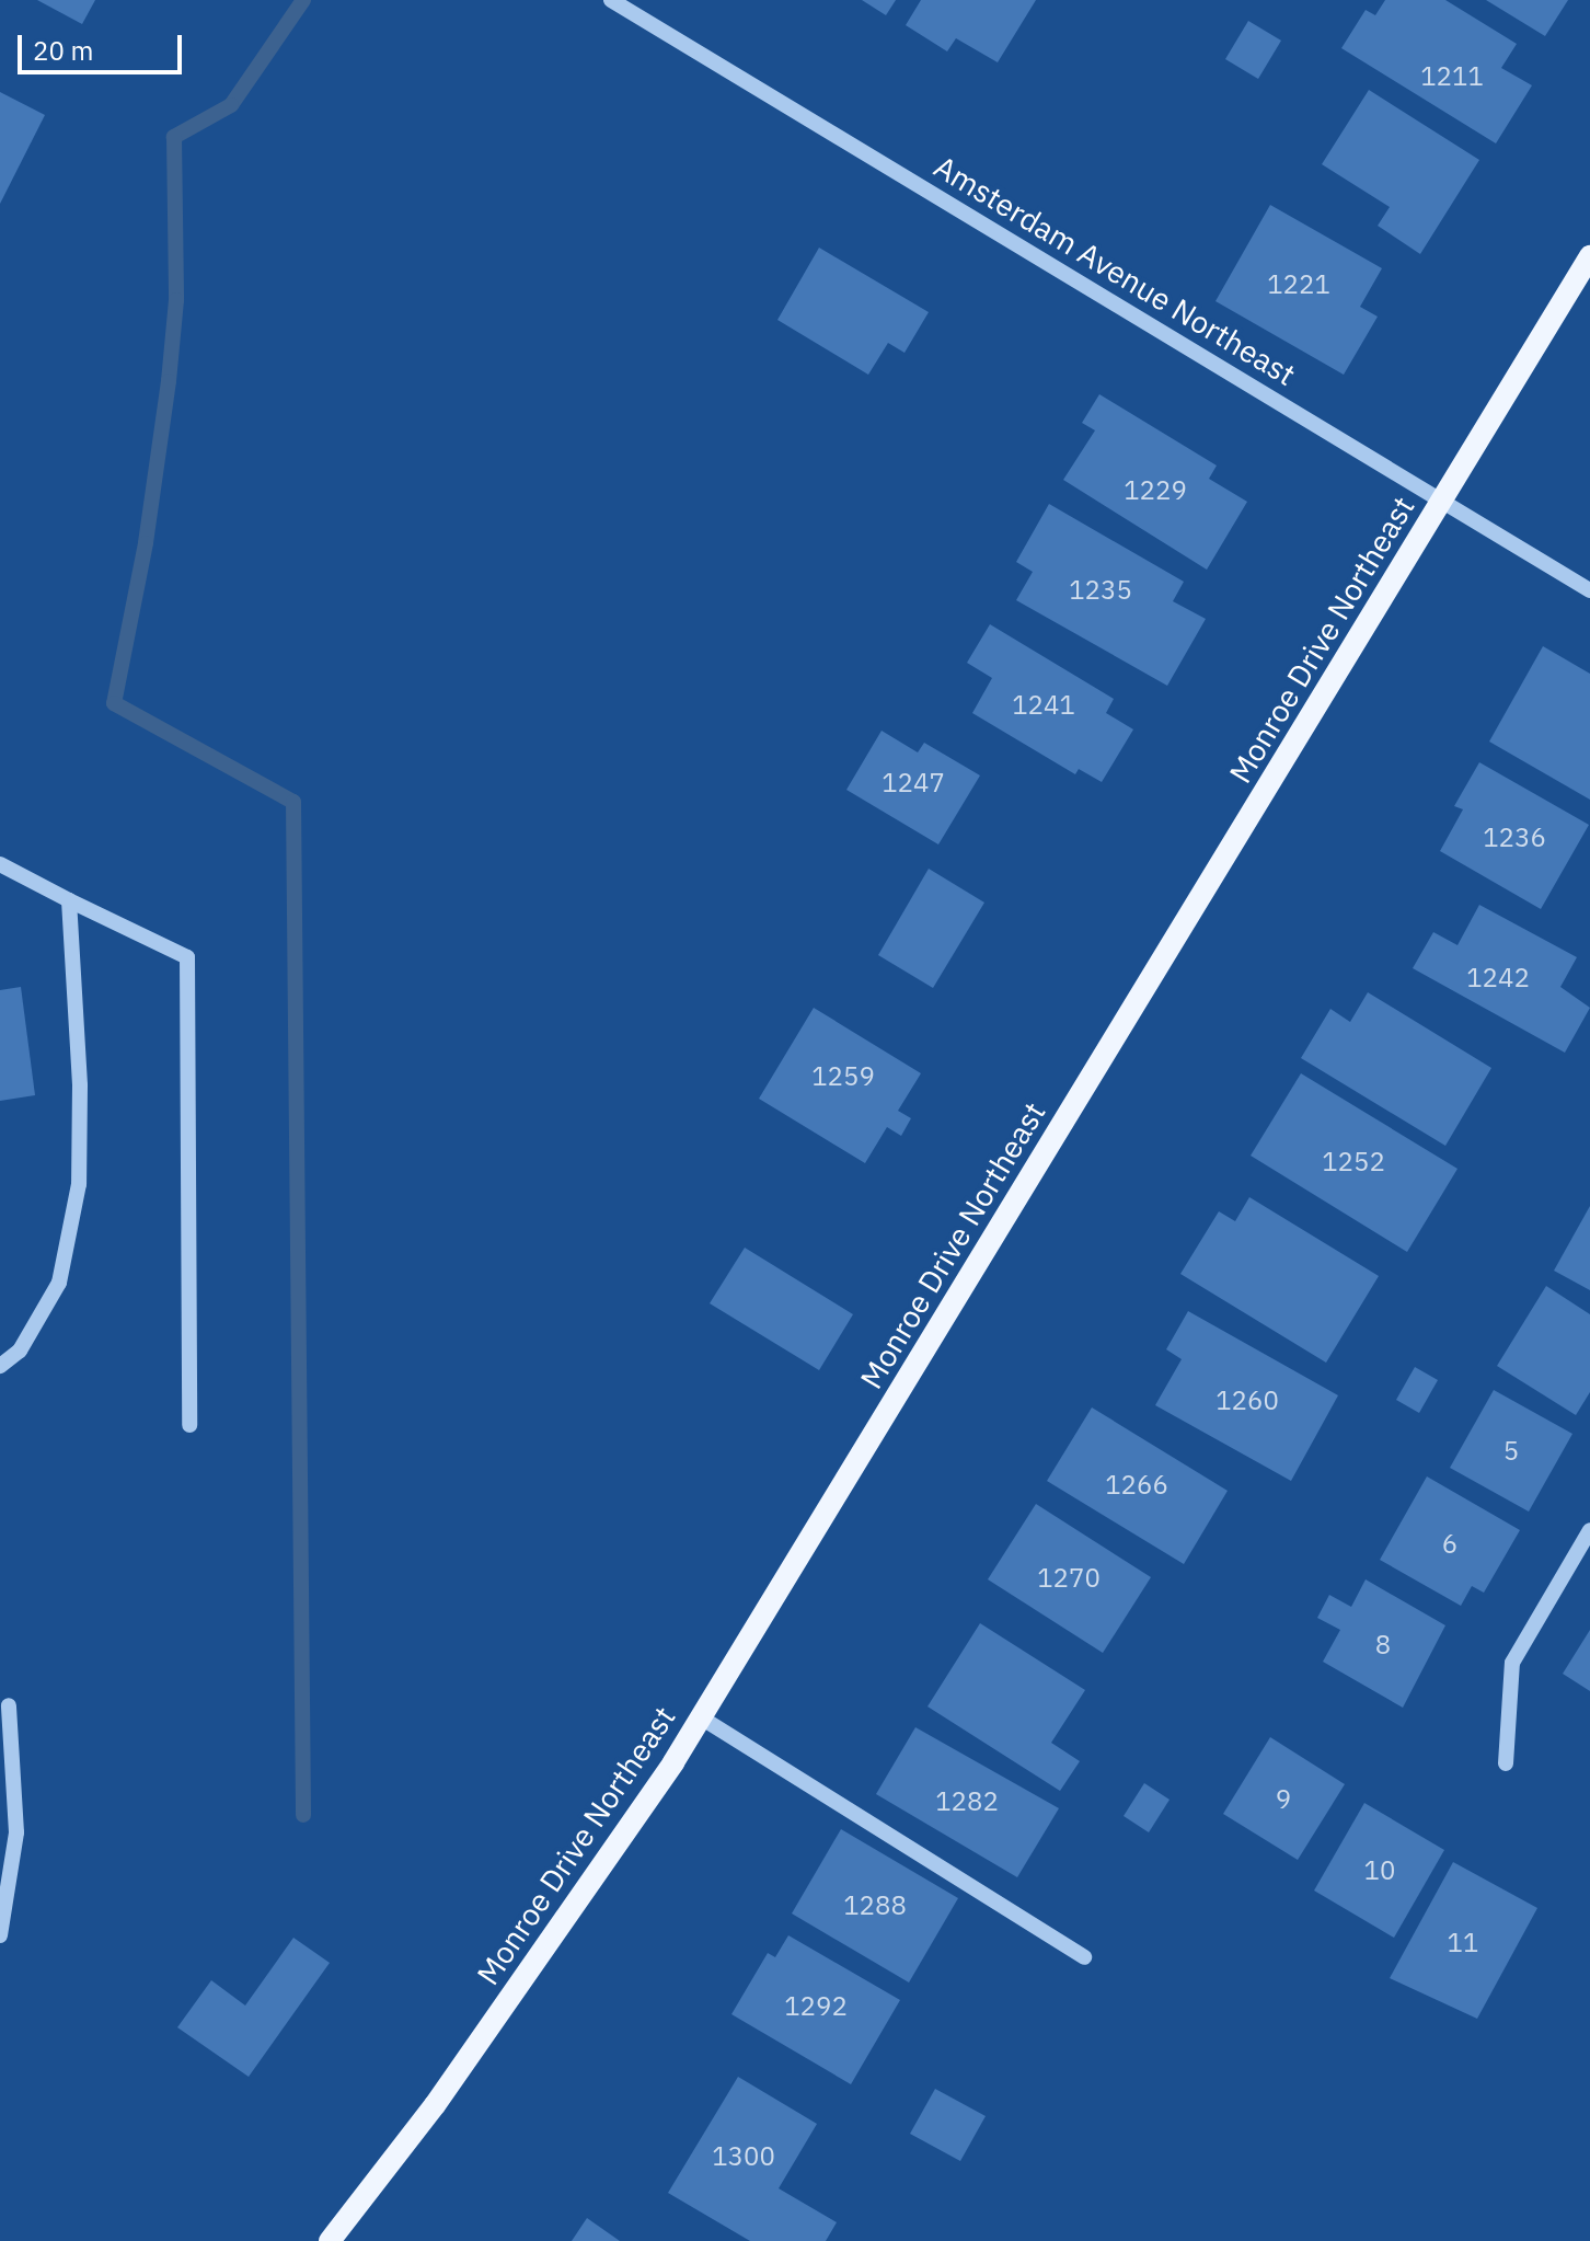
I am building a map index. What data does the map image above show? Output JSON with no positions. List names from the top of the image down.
{
  "streets": {
    "main road": ["Monroe Drive Northeast"],
    "street": ["Amsterdam Avenue Northeast"]
  },
  "crossings": [
    ["Amsterdam Avenue Northeast", "Monroe Drive Northeast"]
  ],
  "house_numbers": [
    "1211",
    "1221",
    "1229",
    "1235",
    "1241",
    "1247",
    "1236",
    "1242",
    "1259",
    "1252",
    "1260",
    "5",
    "1266",
    "6",
    "1270",
    "8",
    "9",
    "1282",
    "10",
    "1288",
    "11",
    "1292",
    "1300"
  ],
  "scale_bar": "20 m"
}
